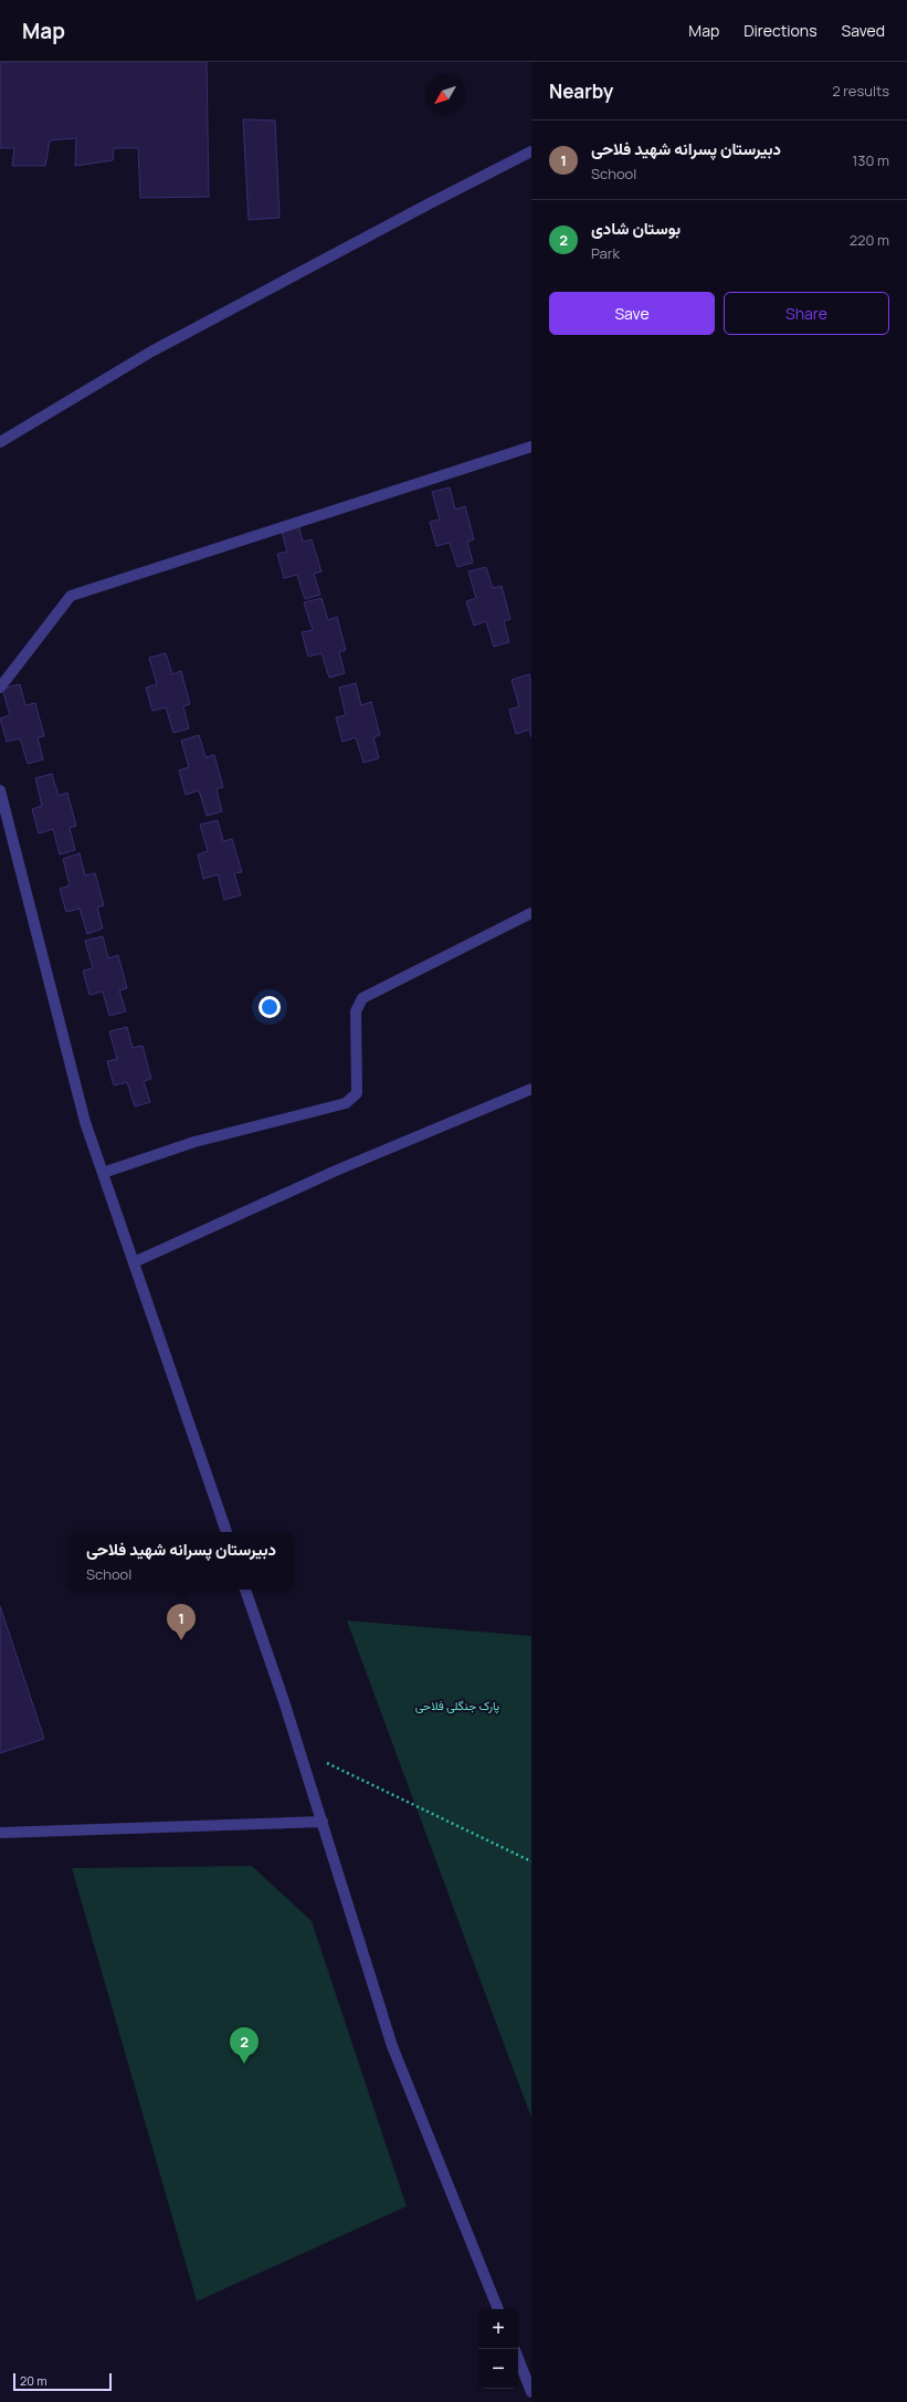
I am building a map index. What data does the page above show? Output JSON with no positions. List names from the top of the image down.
{
  "parks": ["پارک جنگلی فلاحی"],
  "scale_bar": "20 m",
  "north": "bottom left",
  "page": {
    "header": "Map",
    "nav": ["Map", "Directions", "Saved"],
    "heading": ["Nearby", "2 results"],
    "list": [
      {
        "mark": "1",
        "name": "دبیرستان پسرانه شهید فلاحی",
        "note": "School",
        "value": "130 m"
      },
      {
        "mark": "2",
        "name": "بوستان شادی",
        "note": "Park",
        "value": "220 m"
      }
    ],
    "buttons": ["Save", "Share"],
    "popup": ["دبیرستان پسرانه شهید فلاحی", "School"],
    "pins": ["1", "2"],
    "map_buttons": ["+", "−"],
    "scale": "20 m"
  }
}
